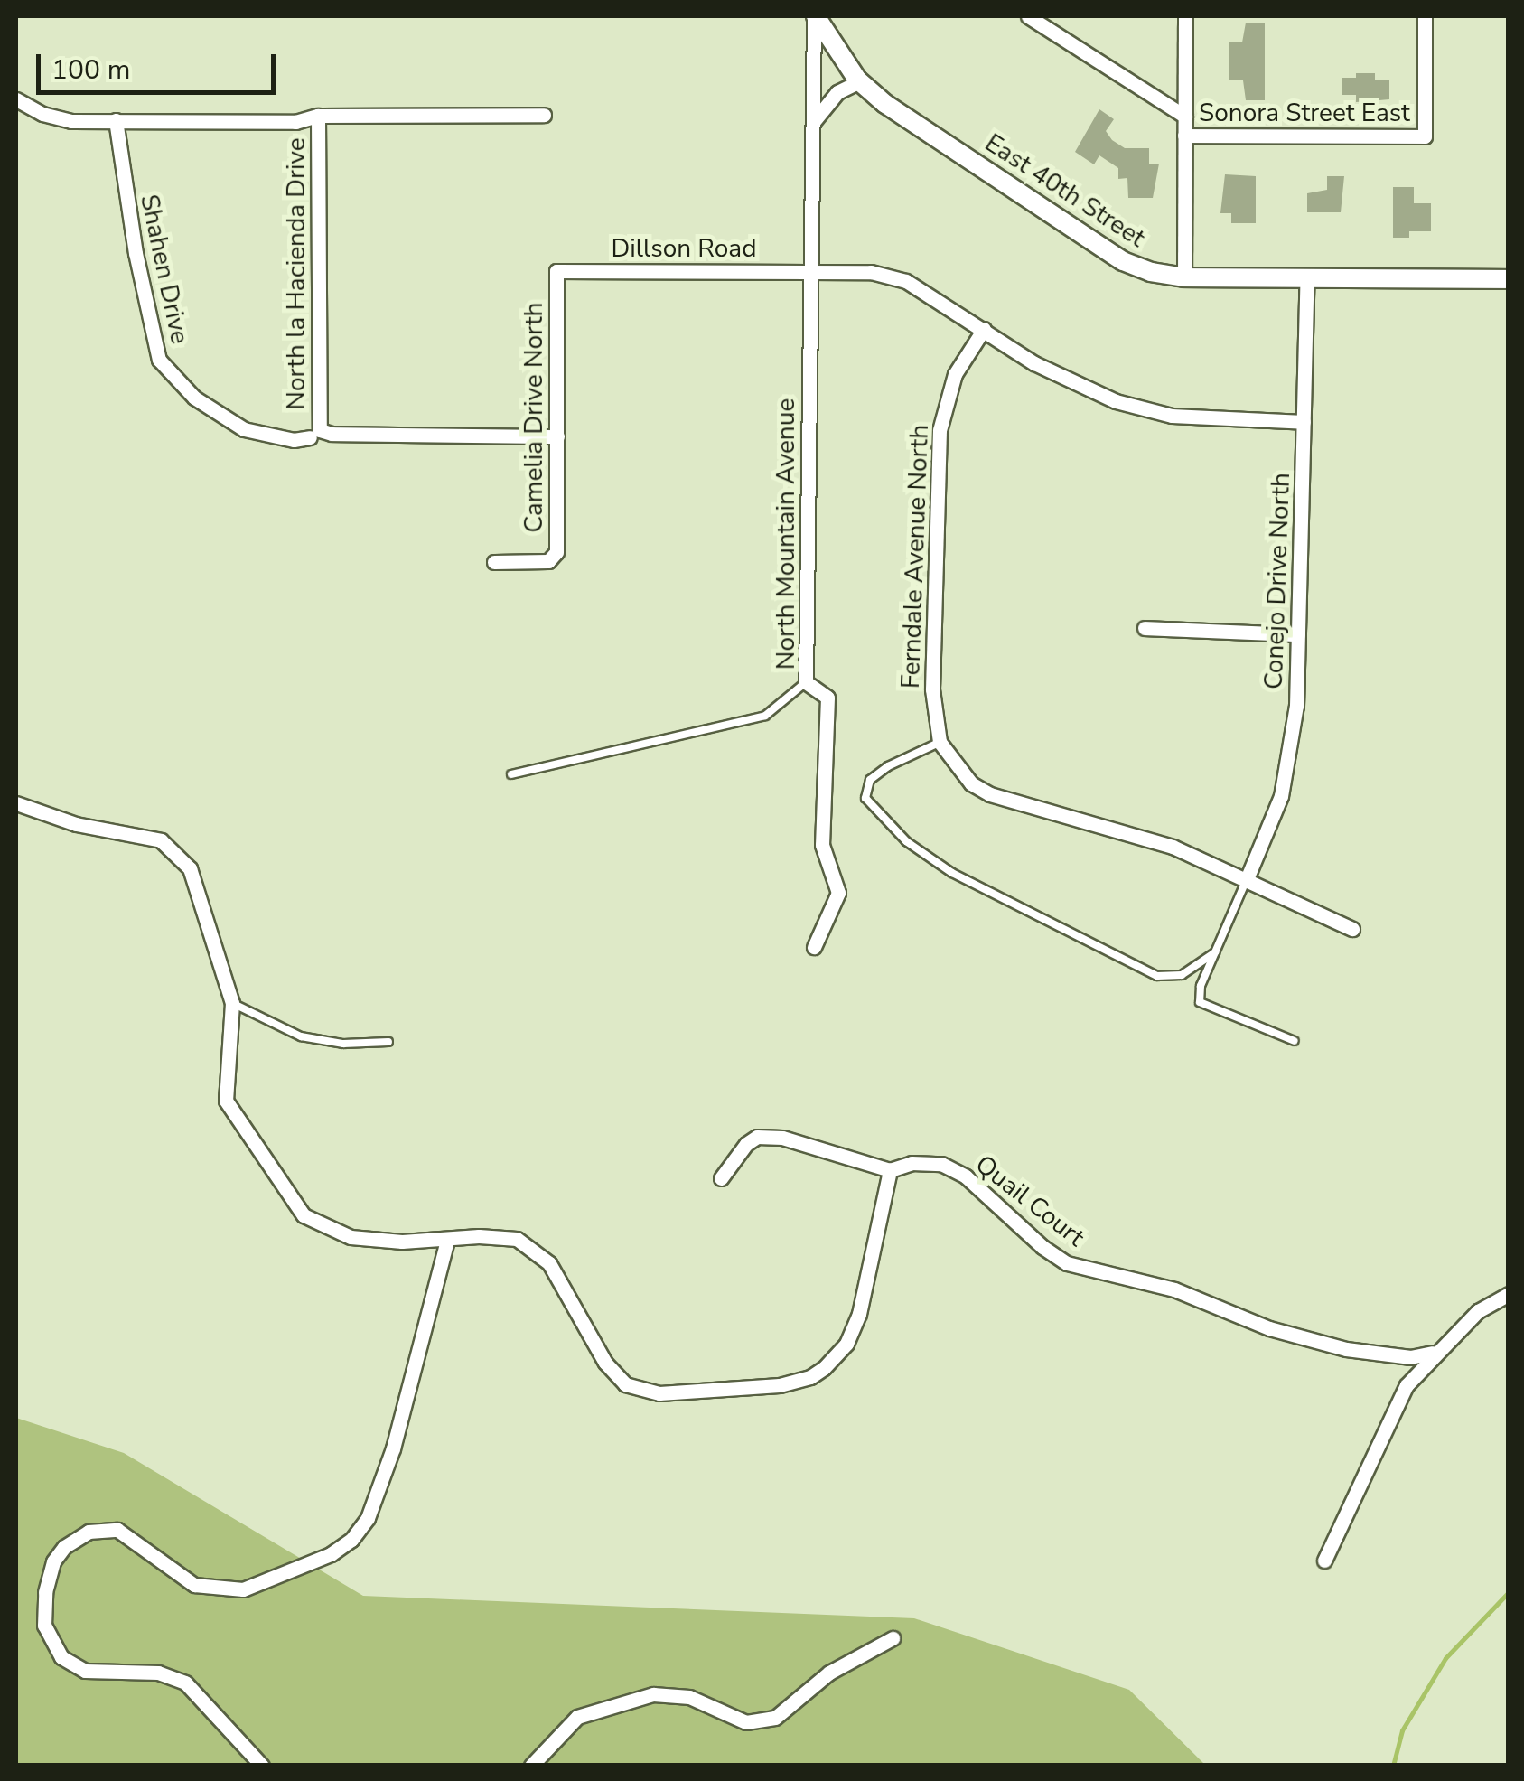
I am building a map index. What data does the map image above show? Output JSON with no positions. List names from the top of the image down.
{
  "streets": {
    "main road": ["East 40th Street"],
    "street": [
      "Sonora Street East",
      "Dillson Road",
      "Shahen Drive",
      "North la Hacienda Drive",
      "Camelia Drive North",
      "North Mountain Avenue",
      "Ferndale Avenue North",
      "Conejo Drive North",
      "Quail Court"
    ]
  },
  "crossings": [
    ["East 40th Street", "North Mountain Avenue"],
    ["East 40th Street", "Conejo Drive North"],
    ["Dillson Road", "Camelia Drive North"],
    ["Dillson Road", "North Mountain Avenue"],
    ["Dillson Road", "Ferndale Avenue North"],
    ["Dillson Road", "Conejo Drive North"],
    ["Shahen Drive", "North la Hacienda Drive"],
    ["Shahen Drive", "Camelia Drive North"]
  ],
  "scale_bar": "100 m"
}
